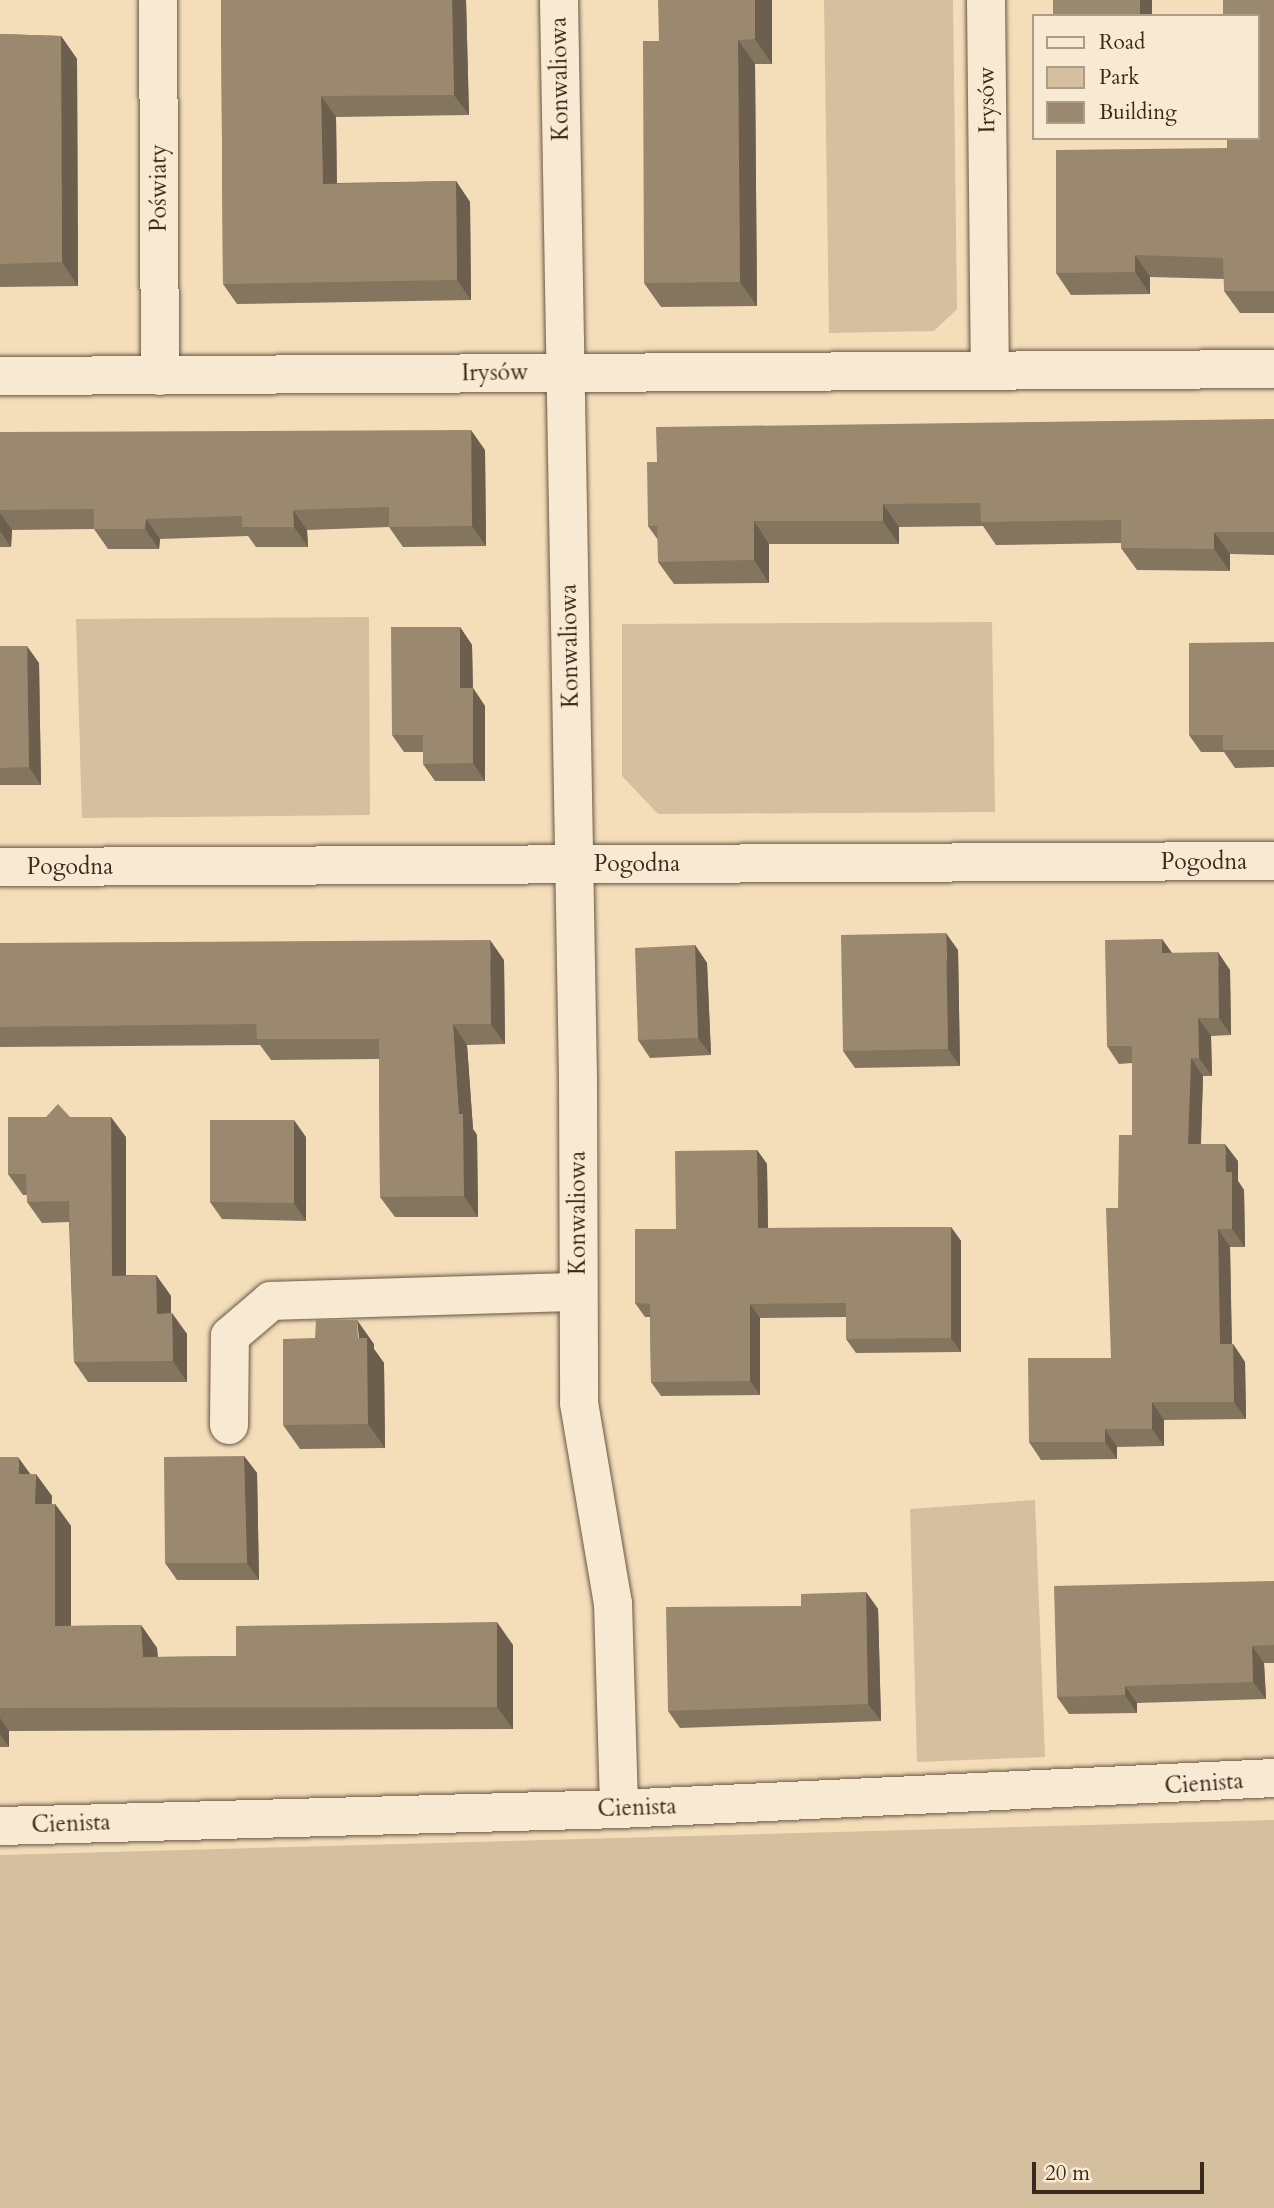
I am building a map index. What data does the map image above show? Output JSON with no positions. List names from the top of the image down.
{
  "streets": {
    "street": [
      "Konwaliowa",
      "Irysów",
      "Poświaty",
      "Pogodna",
      "Cienista"
    ]
  },
  "crossings": [
    ["Konwaliowa", "Irysów"],
    ["Konwaliowa", "Pogodna"],
    ["Konwaliowa", "Cienista"],
    ["Irysów", "Poświaty"]
  ],
  "legend": ["Road", "Park", "Building"],
  "scale_bar": "20 m"
}
